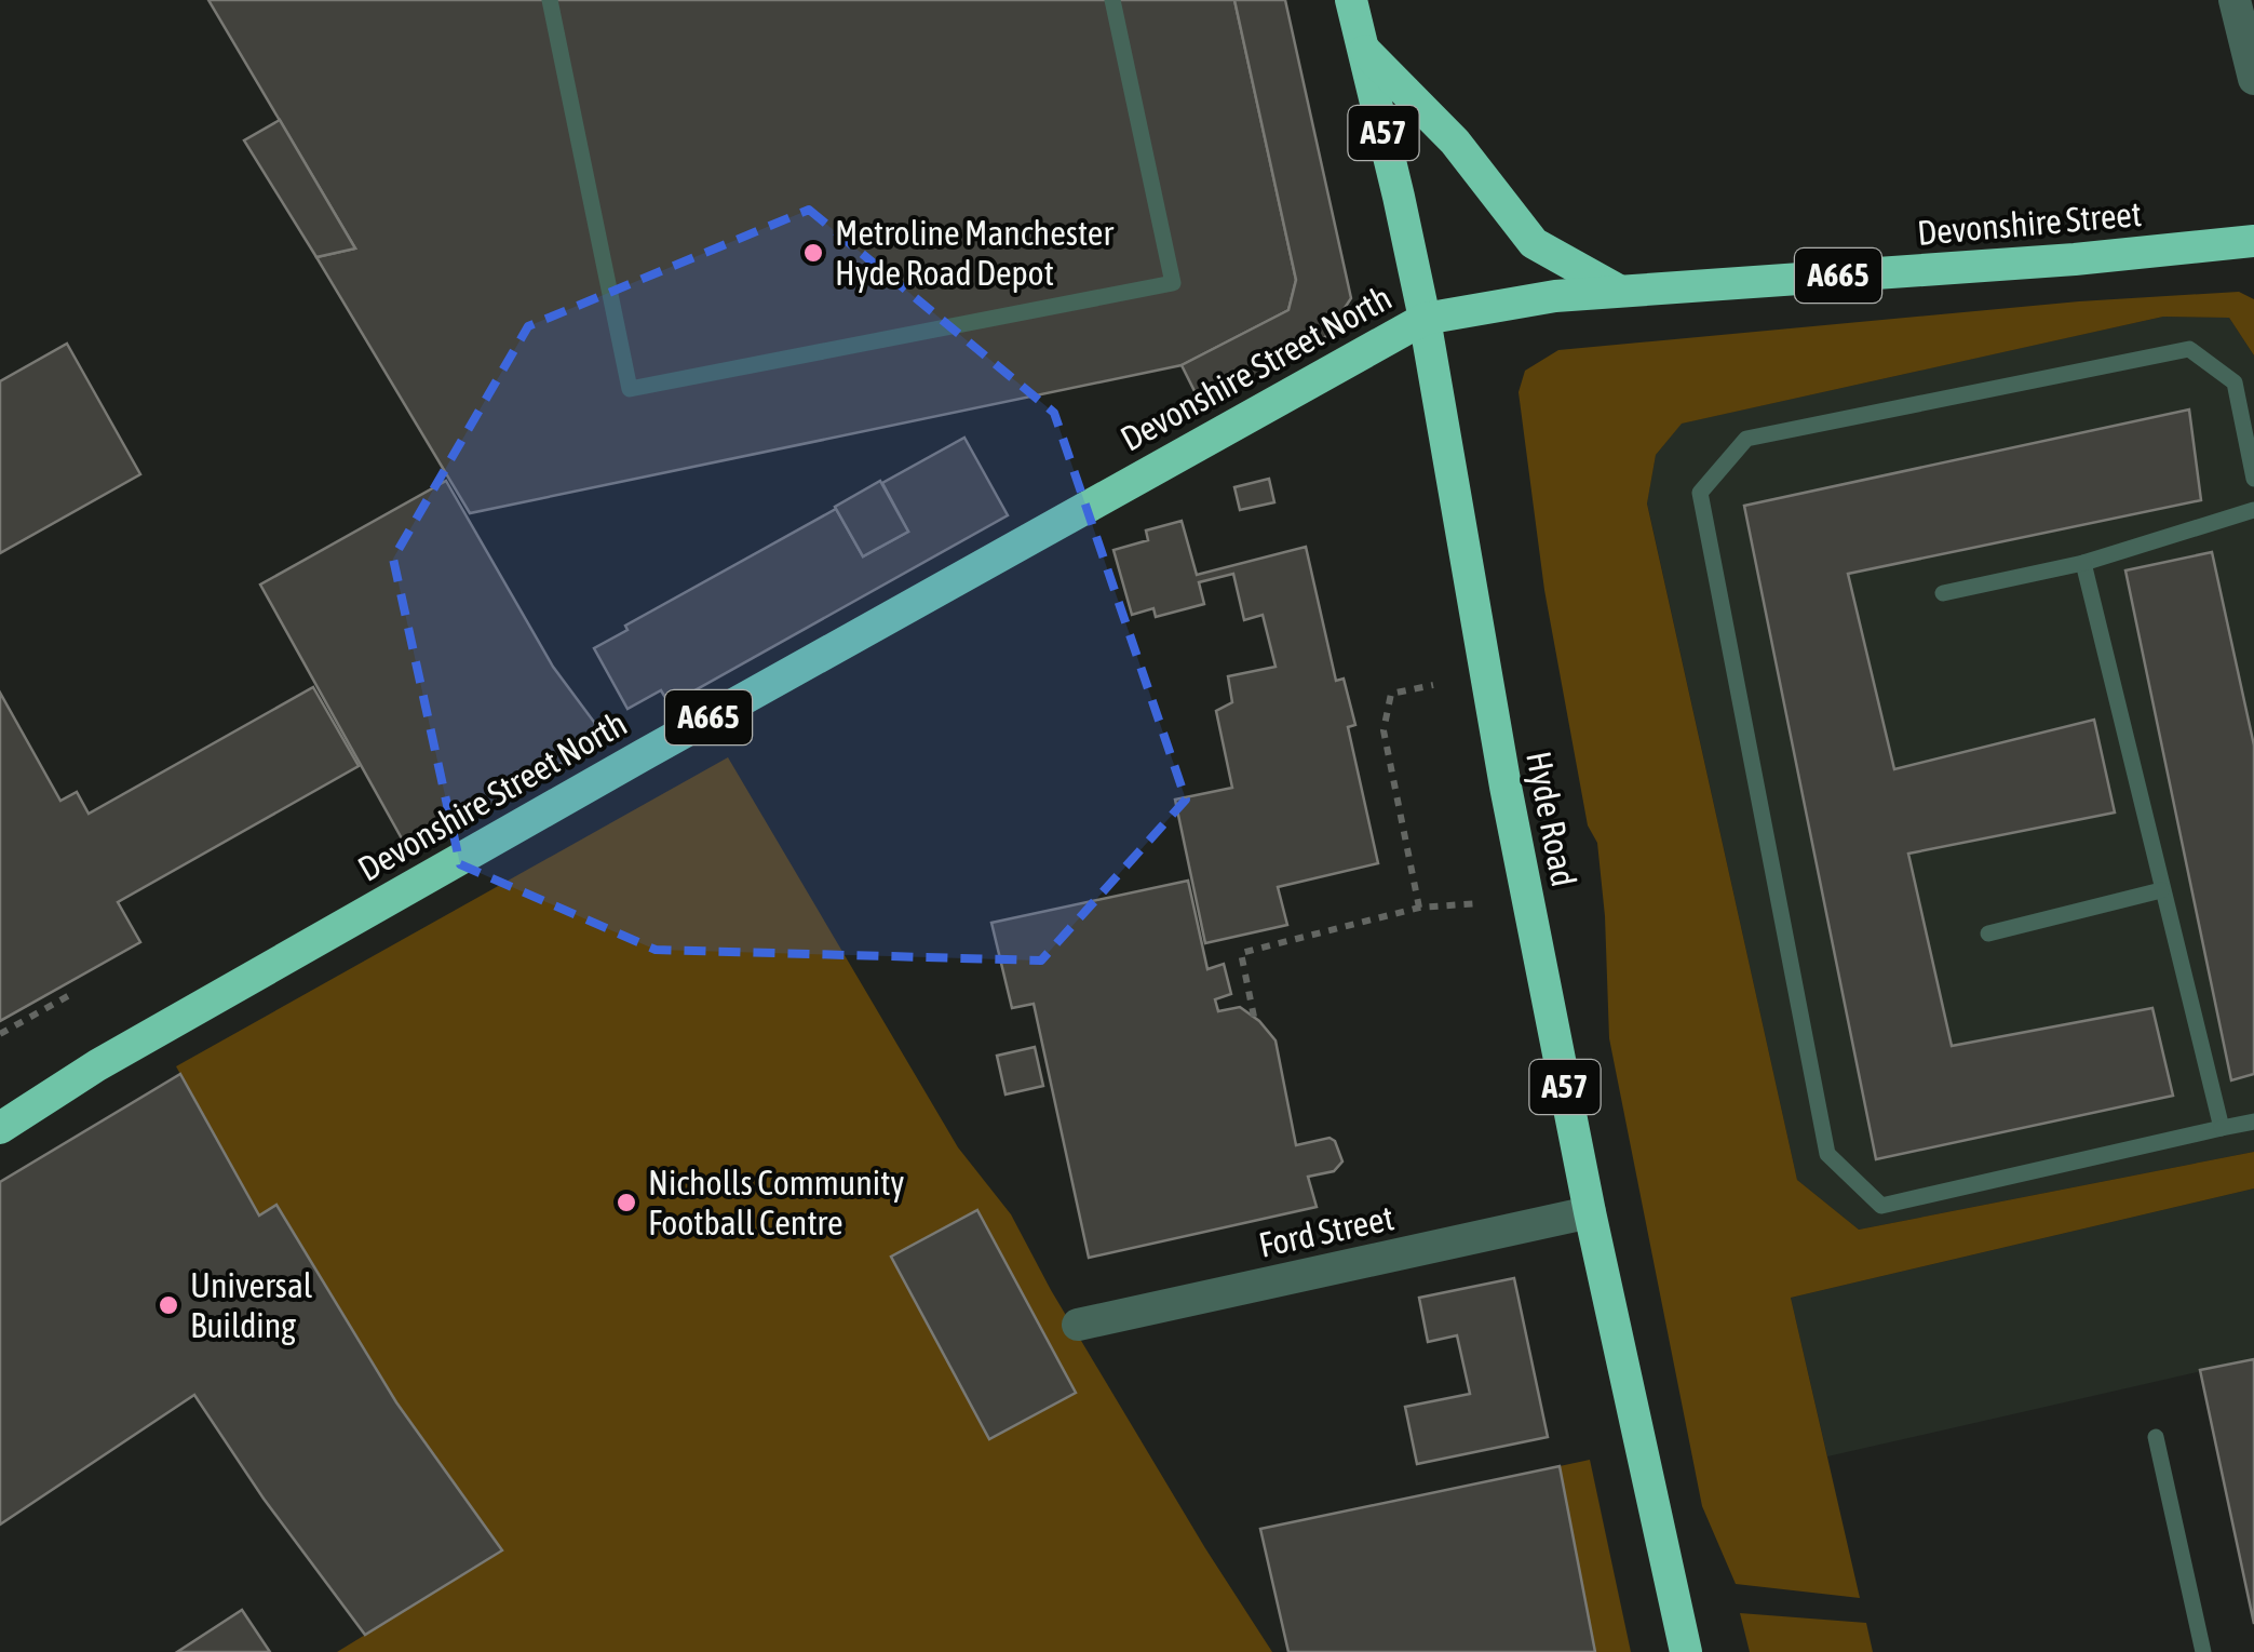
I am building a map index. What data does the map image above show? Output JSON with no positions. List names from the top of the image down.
{
  "streets": {
    "highway": [
      "A57",
      "Devonshire Street",
      "A665",
      "Devonshire Street North",
      "Hyde Road"
    ],
    "street": ["Ford Street"]
  },
  "crossings": [
    ["Devonshire Street", "Devonshire Street North"],
    ["Devonshire Street", "Hyde Road"],
    ["Devonshire Street North", "Hyde Road"],
    ["Hyde Road", "Ford Street"]
  ],
  "places": ["Metroline Manchester Hyde Road Depot", "Nicholls Community Football Centre", "Universal Building"]
}
